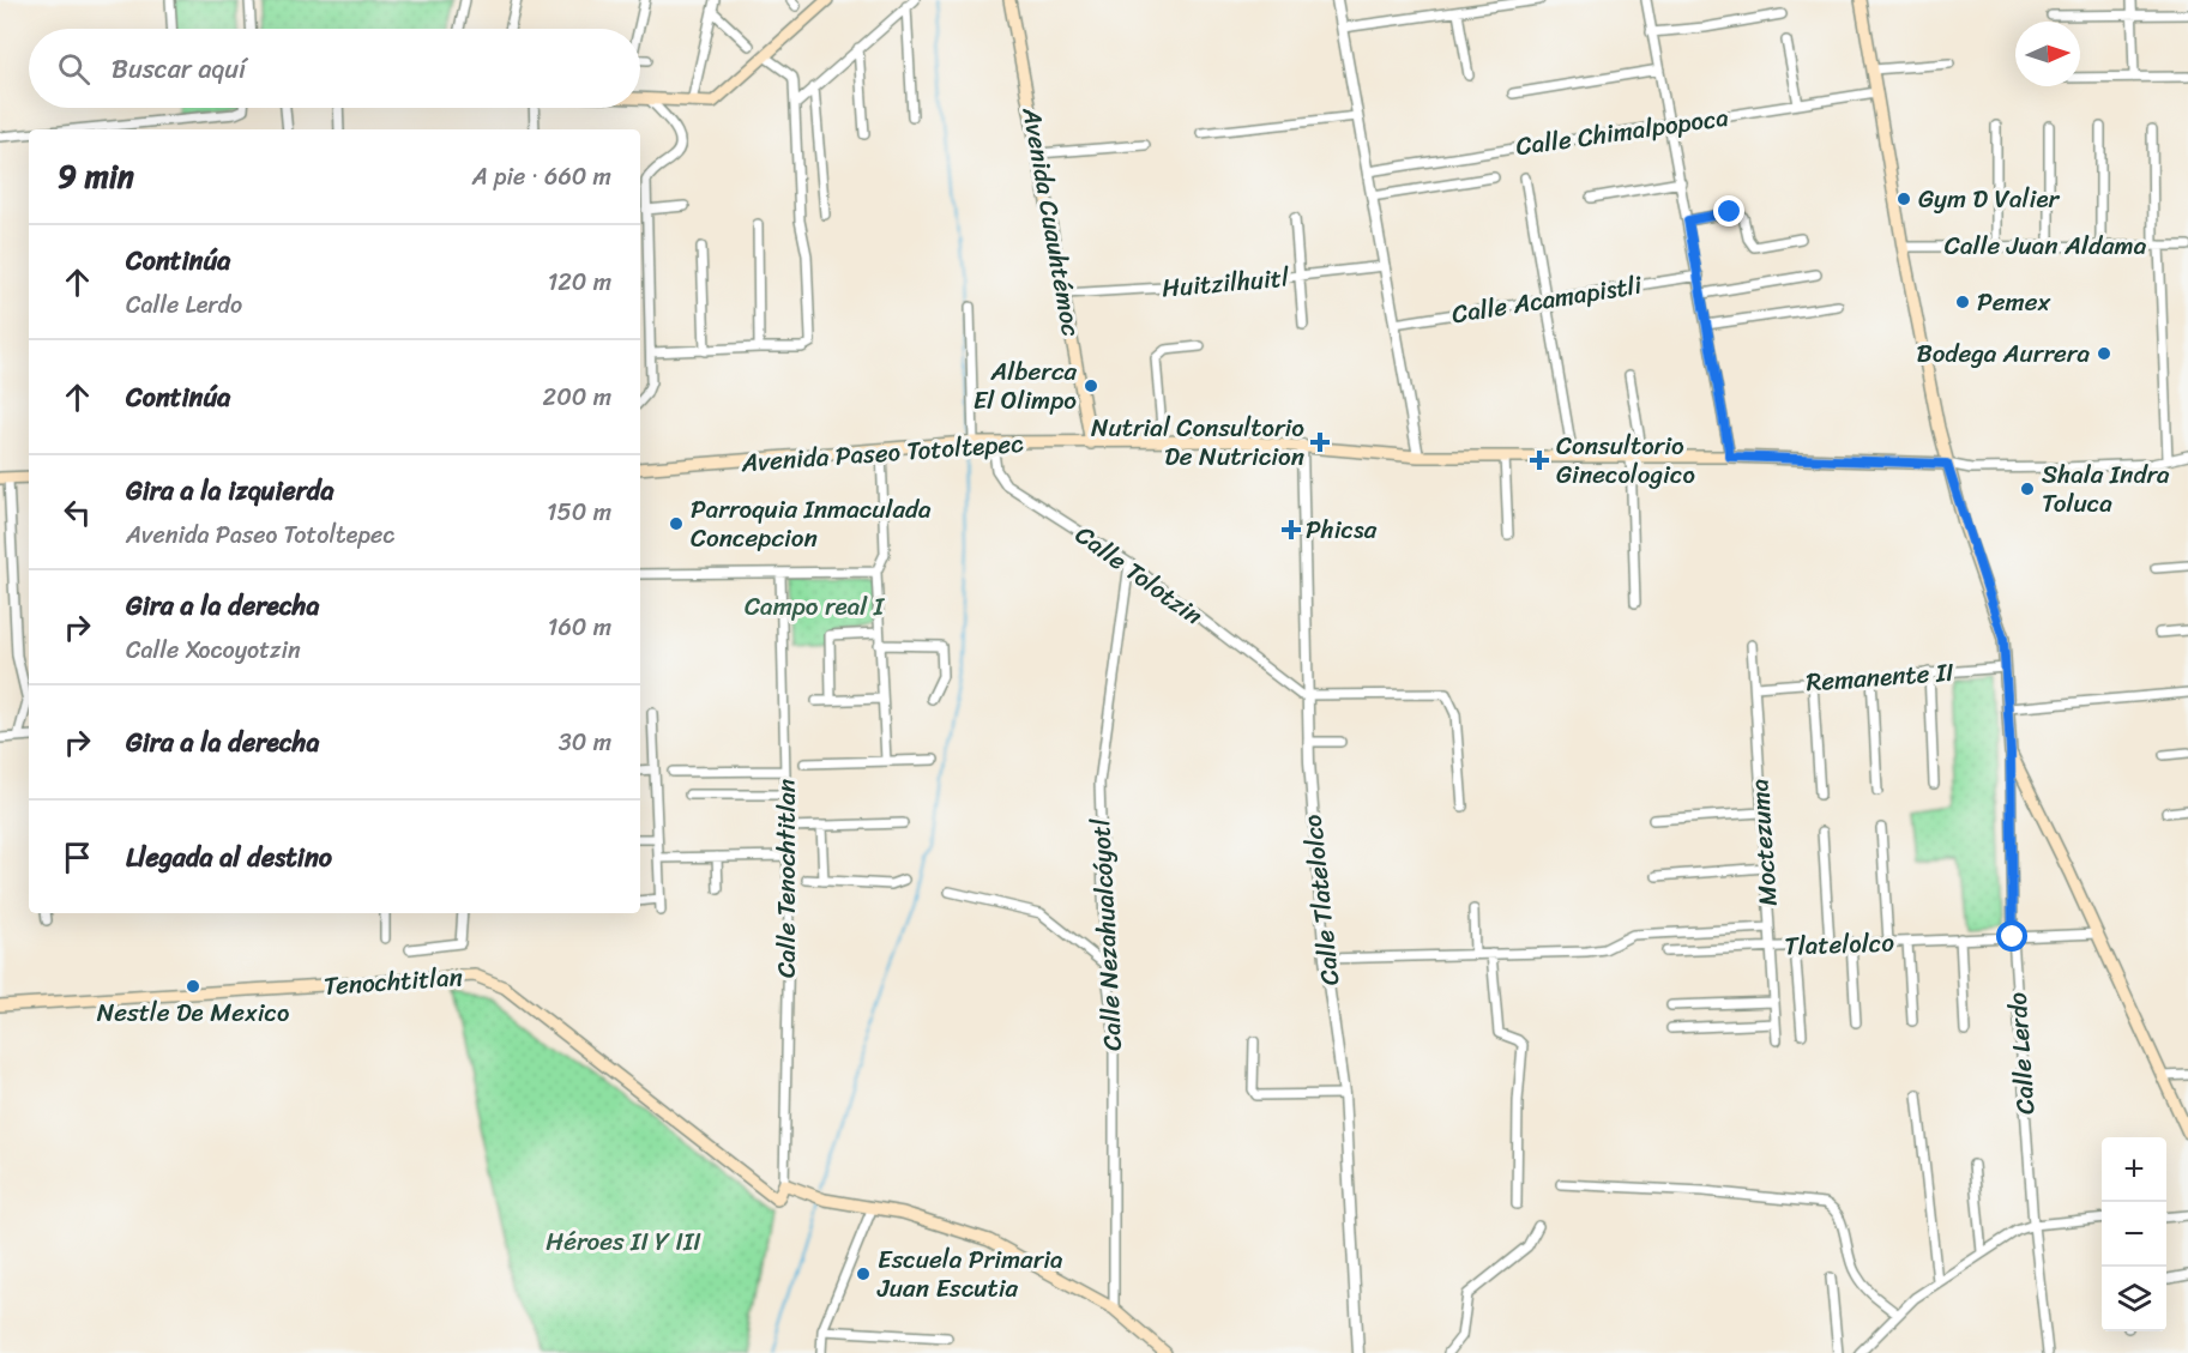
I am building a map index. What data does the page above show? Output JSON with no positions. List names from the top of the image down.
{
  "streets": {
    "main road": ["Avenida Cuauhtémoc", "Avenida Paseo Totoltepec", "Tenochtitlan"],
    "street": [
      "Calle Chimalpopoca",
      "Calle Juan Aldama",
      "Huitzilhuitl",
      "Calle Acamapistli",
      "Calle Tolotzin",
      "Remanente II",
      "Moctezuma",
      "Calle Tenochtitlan",
      "Calle Tlatelolco",
      "Calle Nezahualcóyotl",
      "Tlatelolco",
      "Calle Lerdo"
    ]
  },
  "crossings": [
    ["Avenida Cuauhtémoc", "Huitzilhuitl"],
    ["Avenida Cuauhtémoc", "Avenida Paseo Totoltepec"],
    ["Avenida Paseo Totoltepec", "Calle Tolotzin"],
    ["Avenida Paseo Totoltepec", "Calle Tlatelolco"],
    ["Calle Tolotzin", "Calle Tlatelolco"],
    ["Calle Tolotzin", "Calle Nezahualcóyotl"],
    ["Remanente II", "Moctezuma"],
    ["Moctezuma", "Tlatelolco"],
    ["Calle Tenochtitlan", "Tenochtitlan"],
    ["Calle Nezahualcóyotl", "Tenochtitlan"],
    ["Tlatelolco", "Calle Lerdo"]
  ],
  "parks": ["Campo real I", "Héroes II Y III"],
  "places": {
    "other": [
      "Gym D Valier",
      "Pemex",
      "Bodega Aurrera",
      "Alberca El Olimpo",
      "Shala Indra Toluca",
      "Parroquia Inmaculada Concepcion",
      "Nestle De Mexico",
      "Escuela Primaria Juan Escutia"
    ],
    "health": ["Nutrial Consultorio De Nutricion", "Consultorio Ginecologico", "Phicsa"]
  },
  "north": "right",
  "page": {
    "search": "Buscar aquí",
    "heading": ["9 min", "A pie · 660 m"],
    "list": [
      ["Continúa", "Calle Lerdo", "120 m"],
      ["Continúa", "200 m"],
      ["Gira a la izquierda", "Avenida Paseo Totoltepec", "150 m"],
      ["Gira a la derecha", "Calle Xocoyotzin", "160 m"],
      ["Gira a la derecha", "30 m"],
      "Llegada al destino"
    ],
    "map_buttons": ["+", "−"]
  }
}
